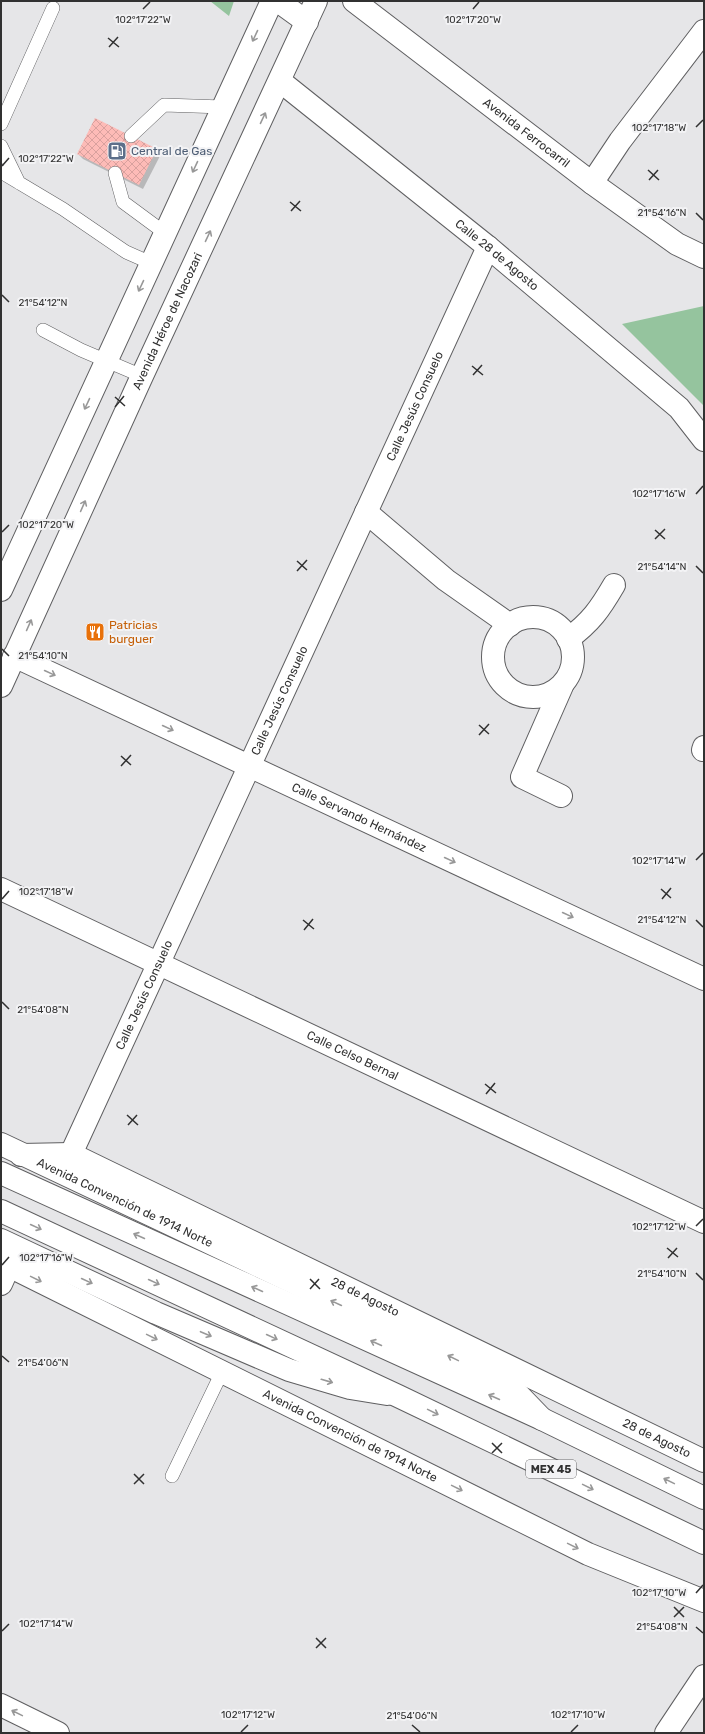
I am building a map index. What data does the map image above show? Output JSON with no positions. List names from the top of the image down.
{
  "streets": {
    "street": [
      "Avenida Ferrocarril",
      "Calle 28 de Agosto",
      "Avenida Héroe de Nacozari",
      "Calle Jesús Consuelo",
      "Calle Servando Hernández",
      "Calle Celso Bernal",
      "Avenida Convención de 1914 Norte",
      "28 de Agosto",
      "MEX 45"
    ]
  },
  "crossings": [
    ["Calle 28 de Agosto", "Avenida Héroe de Nacozari"],
    ["Calle 28 de Agosto", "Calle Jesús Consuelo"],
    ["Avenida Héroe de Nacozari", "Calle Servando Hernández"],
    ["Calle Jesús Consuelo", "Calle Servando Hernández"],
    ["Calle Jesús Consuelo", "Calle Celso Bernal"],
    ["Calle Jesús Consuelo", "28 de Agosto"],
    ["Avenida Convención de 1914 Norte", "28 de Agosto"]
  ],
  "one_way": ["Calle Servando Hernández"],
  "places": {
    "fuel station": ["Central de Gas"],
    "restaurant": ["Patricias burguer"]
  },
  "coordinates": [
    "102°17'22\"W",
    "102°17'20\"W",
    "102°17'18\"W",
    "21°54'16\"N",
    "21°54'12\"N",
    "102°17'16\"W",
    "21°54'14\"N",
    "21°54'10\"N",
    "102°17'14\"W",
    "21°54'08\"N",
    "102°17'12\"W",
    "21°54'06\"N",
    "102°17'10\"W"
  ]
}
